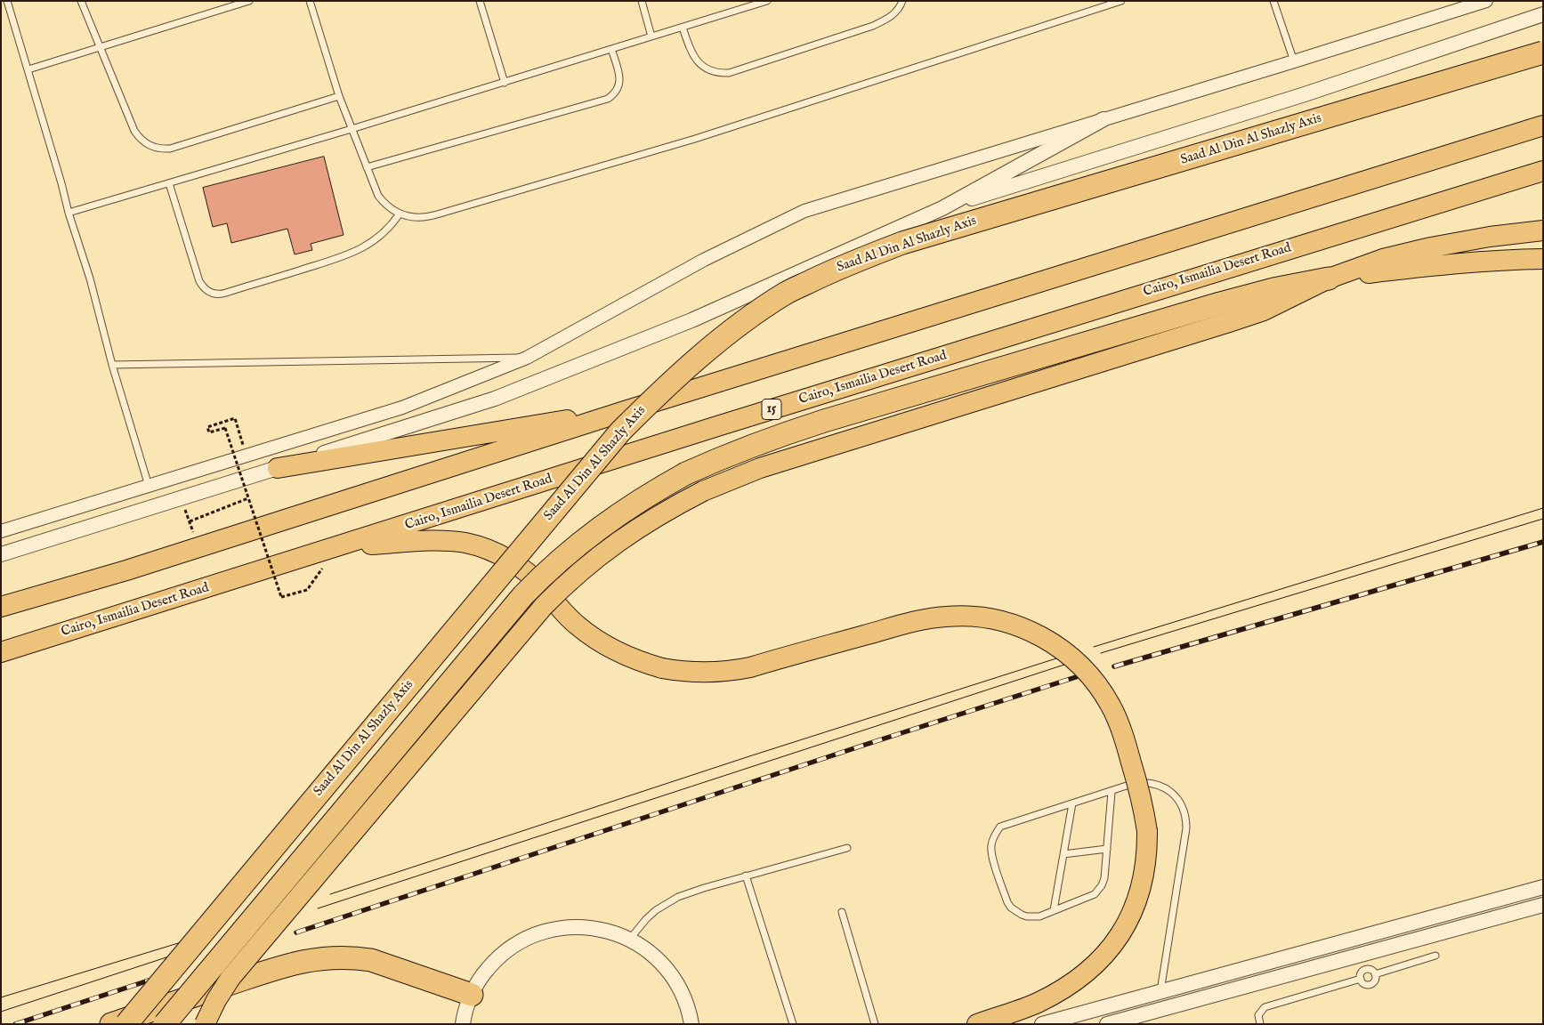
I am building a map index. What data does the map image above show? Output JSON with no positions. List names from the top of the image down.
{
  "streets": {
    "highway": ["Saad Al Din Al Shazly Axis", "Cairo, Ismailia Desert Road", "15"]
  }
}
